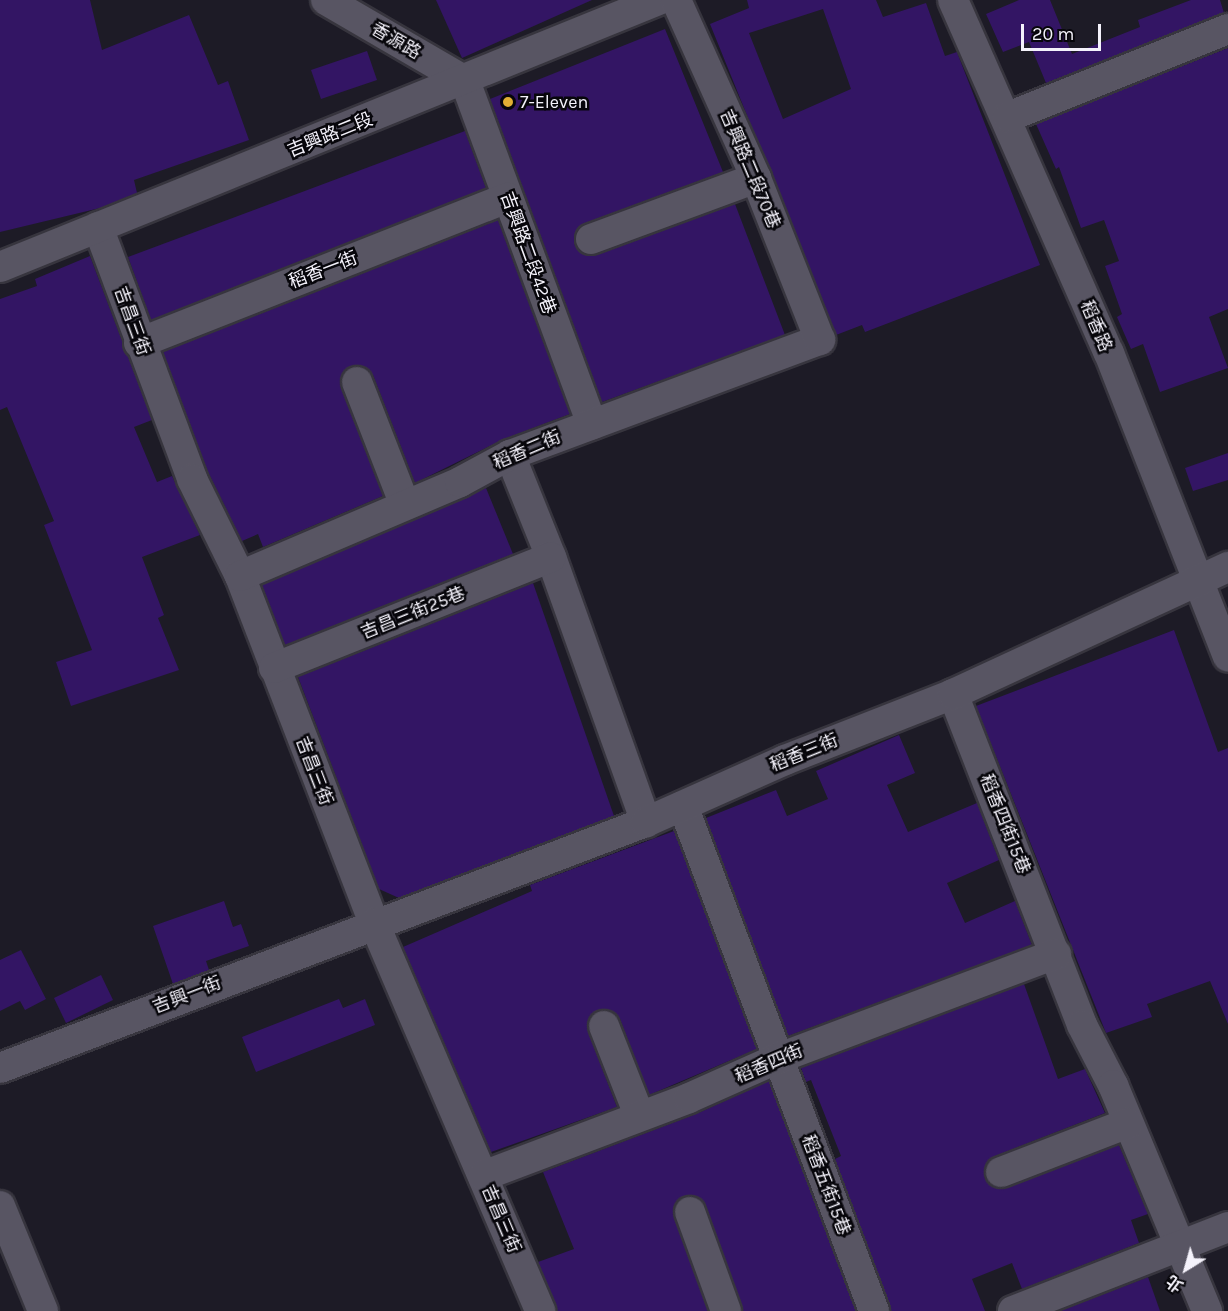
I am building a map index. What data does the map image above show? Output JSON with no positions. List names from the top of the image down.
{
  "streets": {
    "street": [
      "香源路",
      "吉興路二段",
      "吉興路二段70巷",
      "吉興路二段42巷",
      "稻香一街",
      "吉昌三街",
      "稻香路",
      "稻香二街",
      "吉昌三街25巷",
      "稻香三街",
      "稻香四街15巷",
      "吉興一街",
      "稻香四街",
      "稻香五街15巷"
    ]
  },
  "crossings": [
    ["香源路", "吉興路二段"],
    ["香源路", "吉興路二段42巷"],
    ["吉興路二段", "吉興路二段42巷"],
    ["吉興路二段", "吉昌三街"],
    ["吉興路二段70巷", "稻香二街"],
    ["吉興路二段42巷", "稻香一街"],
    ["吉興路二段42巷", "稻香二街"],
    ["稻香一街", "吉昌三街"],
    ["吉昌三街", "稻香二街"],
    ["吉昌三街", "吉昌三街25巷"],
    ["吉昌三街", "稻香三街"],
    ["吉昌三街", "吉興一街"],
    ["吉昌三街", "稻香四街"],
    ["稻香路", "稻香三街"],
    ["稻香三街", "稻香四街15巷"],
    ["稻香三街", "吉興一街"],
    ["稻香三街", "稻香五街15巷"],
    ["稻香四街15巷", "稻香四街"],
    ["稻香四街", "稻香五街15巷"]
  ],
  "places": ["7-Eleven"],
  "scale_bar": "20 m",
  "north": "bottom left"
}
